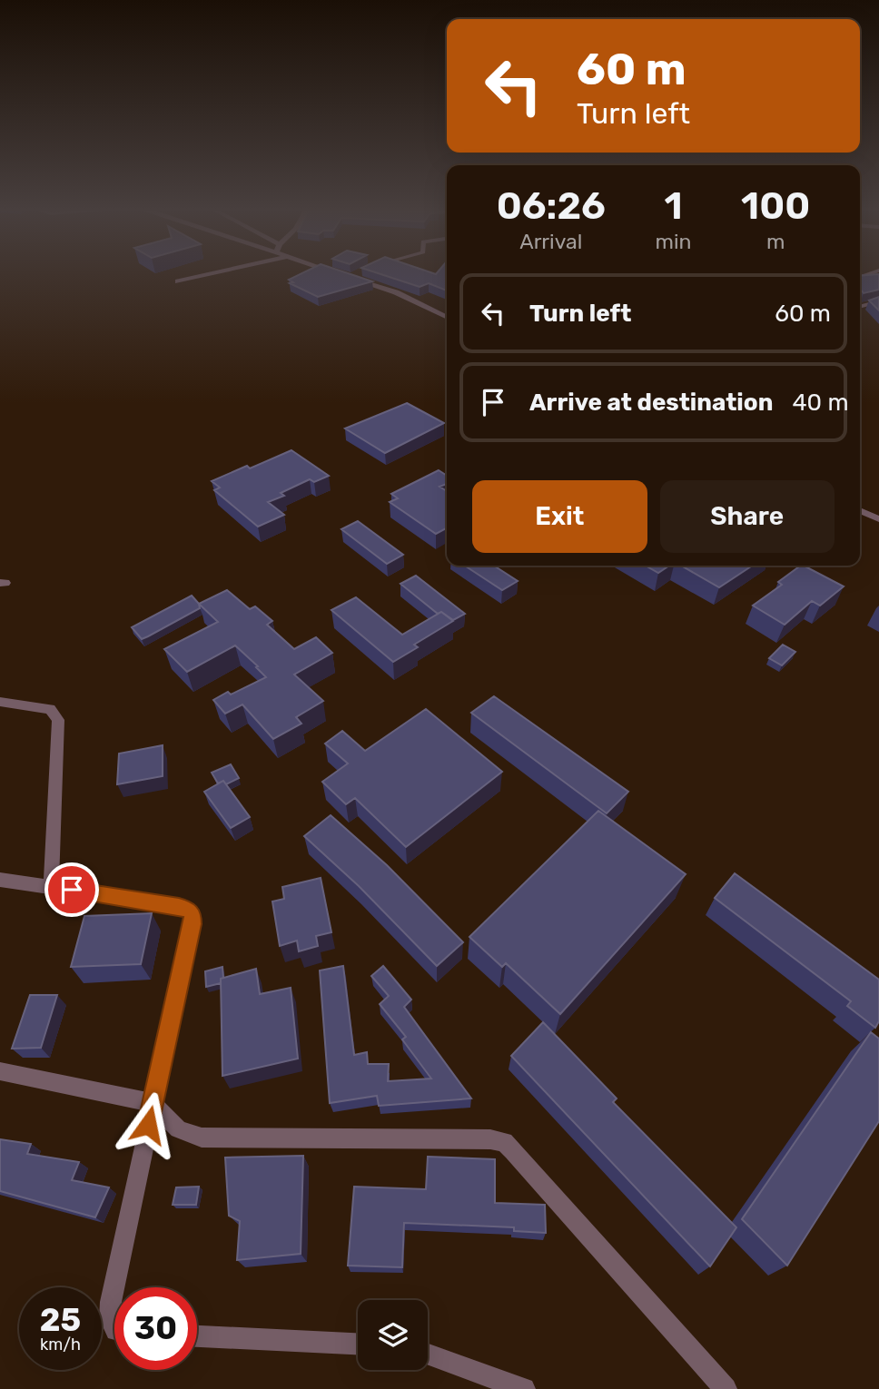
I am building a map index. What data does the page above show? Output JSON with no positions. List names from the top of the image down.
{
  "page": {
    "turn": ["60 m", "Turn left"],
    "eta": [
      "06:26",
      "Arrival",
      "1",
      "min",
      "100",
      "m"
    ],
    "list": [
      {
        "name": "Turn left",
        "value": "60 m"
      },
      {
        "name": "Arrive at destination",
        "value": "40 m"
      }
    ],
    "buttons": ["Exit", "Share"],
    "speed": "25 km/h",
    "limit": "30"
  }
}
